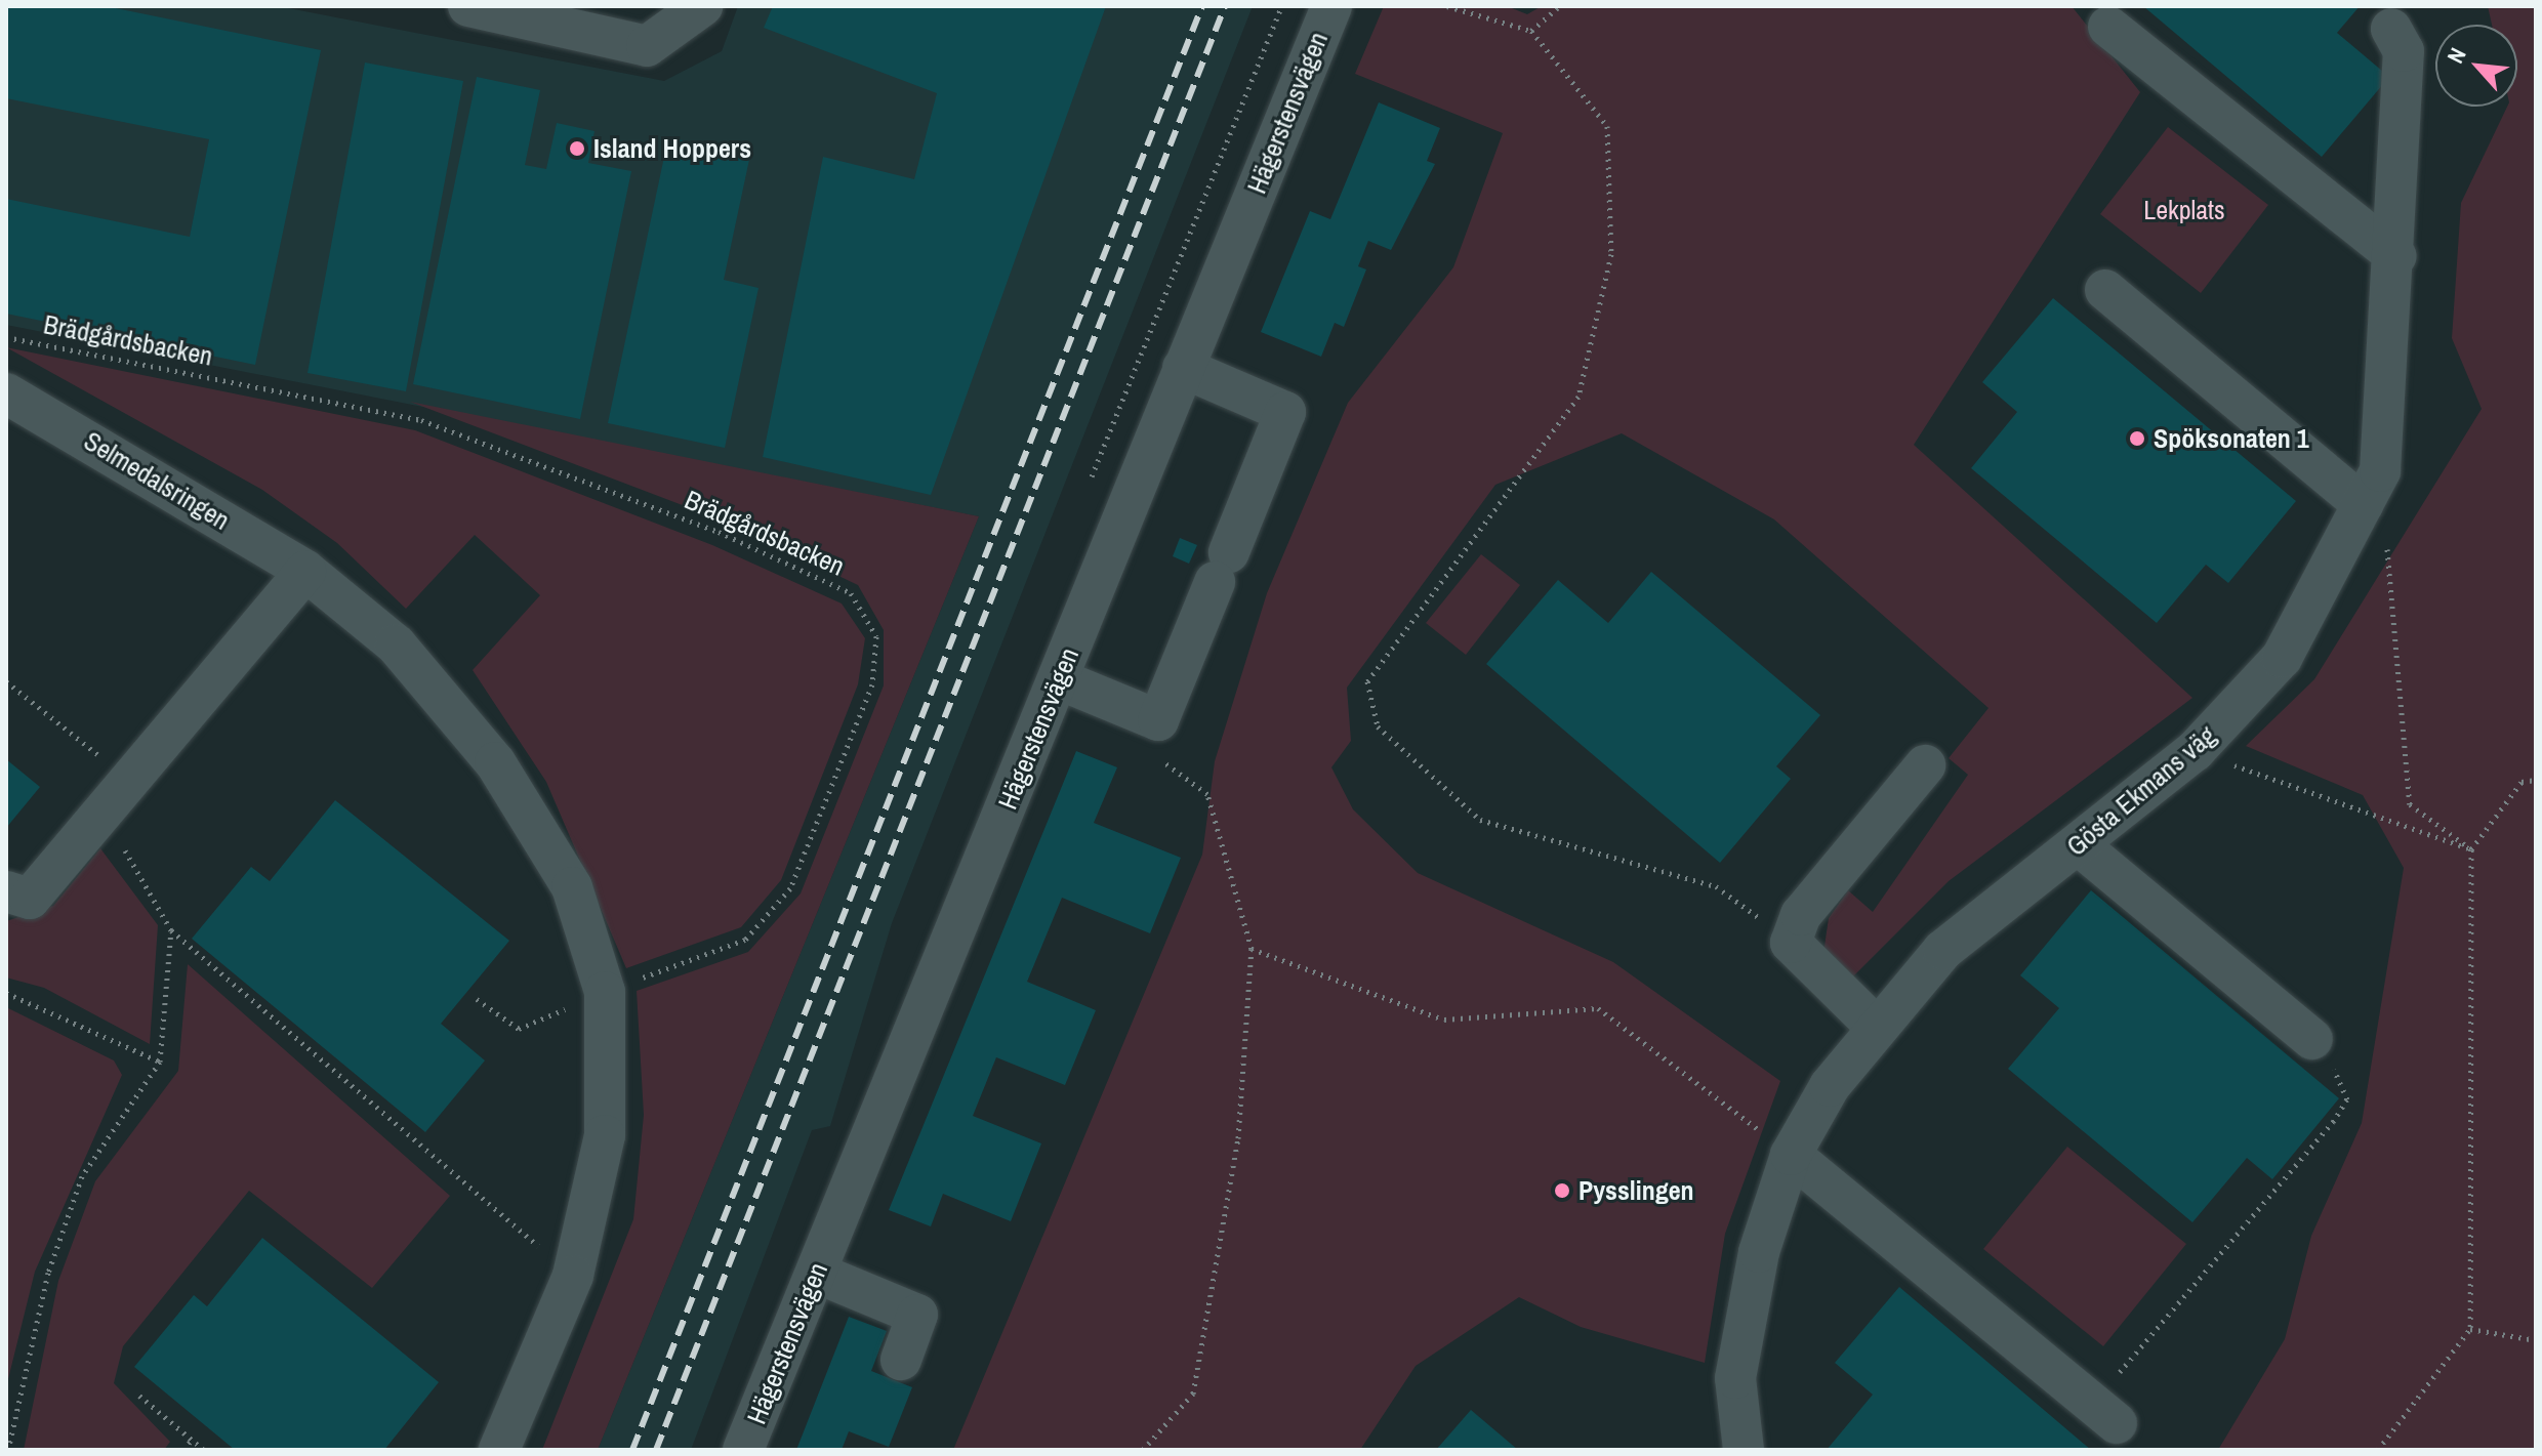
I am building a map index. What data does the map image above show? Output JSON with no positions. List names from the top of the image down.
{
  "streets": {
    "street": ["Hägerstensvägen", "Selmedalsringen", "Gösta Ekmans väg"],
    "path": ["Brädgårdsbacken"]
  },
  "crossings": [
    ["Brädgårdsbacken", "Selmedalsringen"]
  ],
  "parks": ["Lekplats"],
  "places": ["Island Hoppers", "Spöksonaten 1", "Pysslingen"],
  "north": "top left"
}
